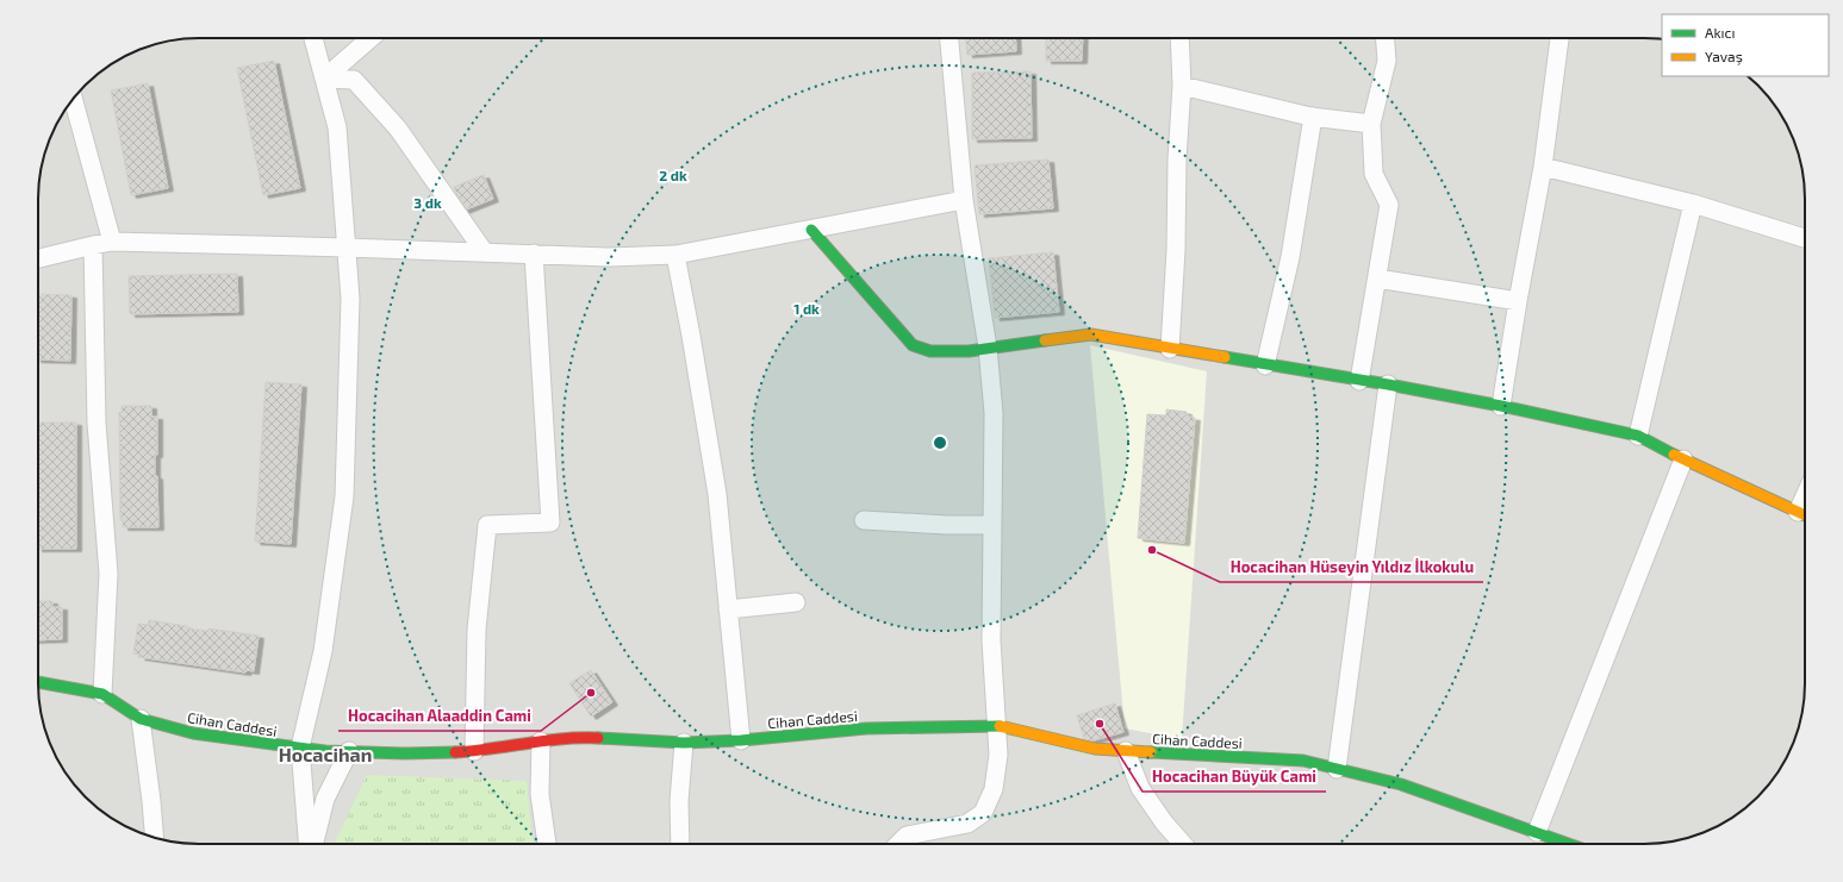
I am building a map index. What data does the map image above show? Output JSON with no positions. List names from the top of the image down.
{
  "streets": {
    "street": ["Cihan Caddesi"]
  },
  "districts": ["Hocacihan"],
  "places": ["Hocacihan Hüseyin Yıldız İlkokulu", "Hocacihan Alaaddin Cami", "Hocacihan Büyük Cami"],
  "legend": ["Akıcı", "Yavaş"],
  "rings": ["2 dk", "3 dk", "1 dk"]
}
